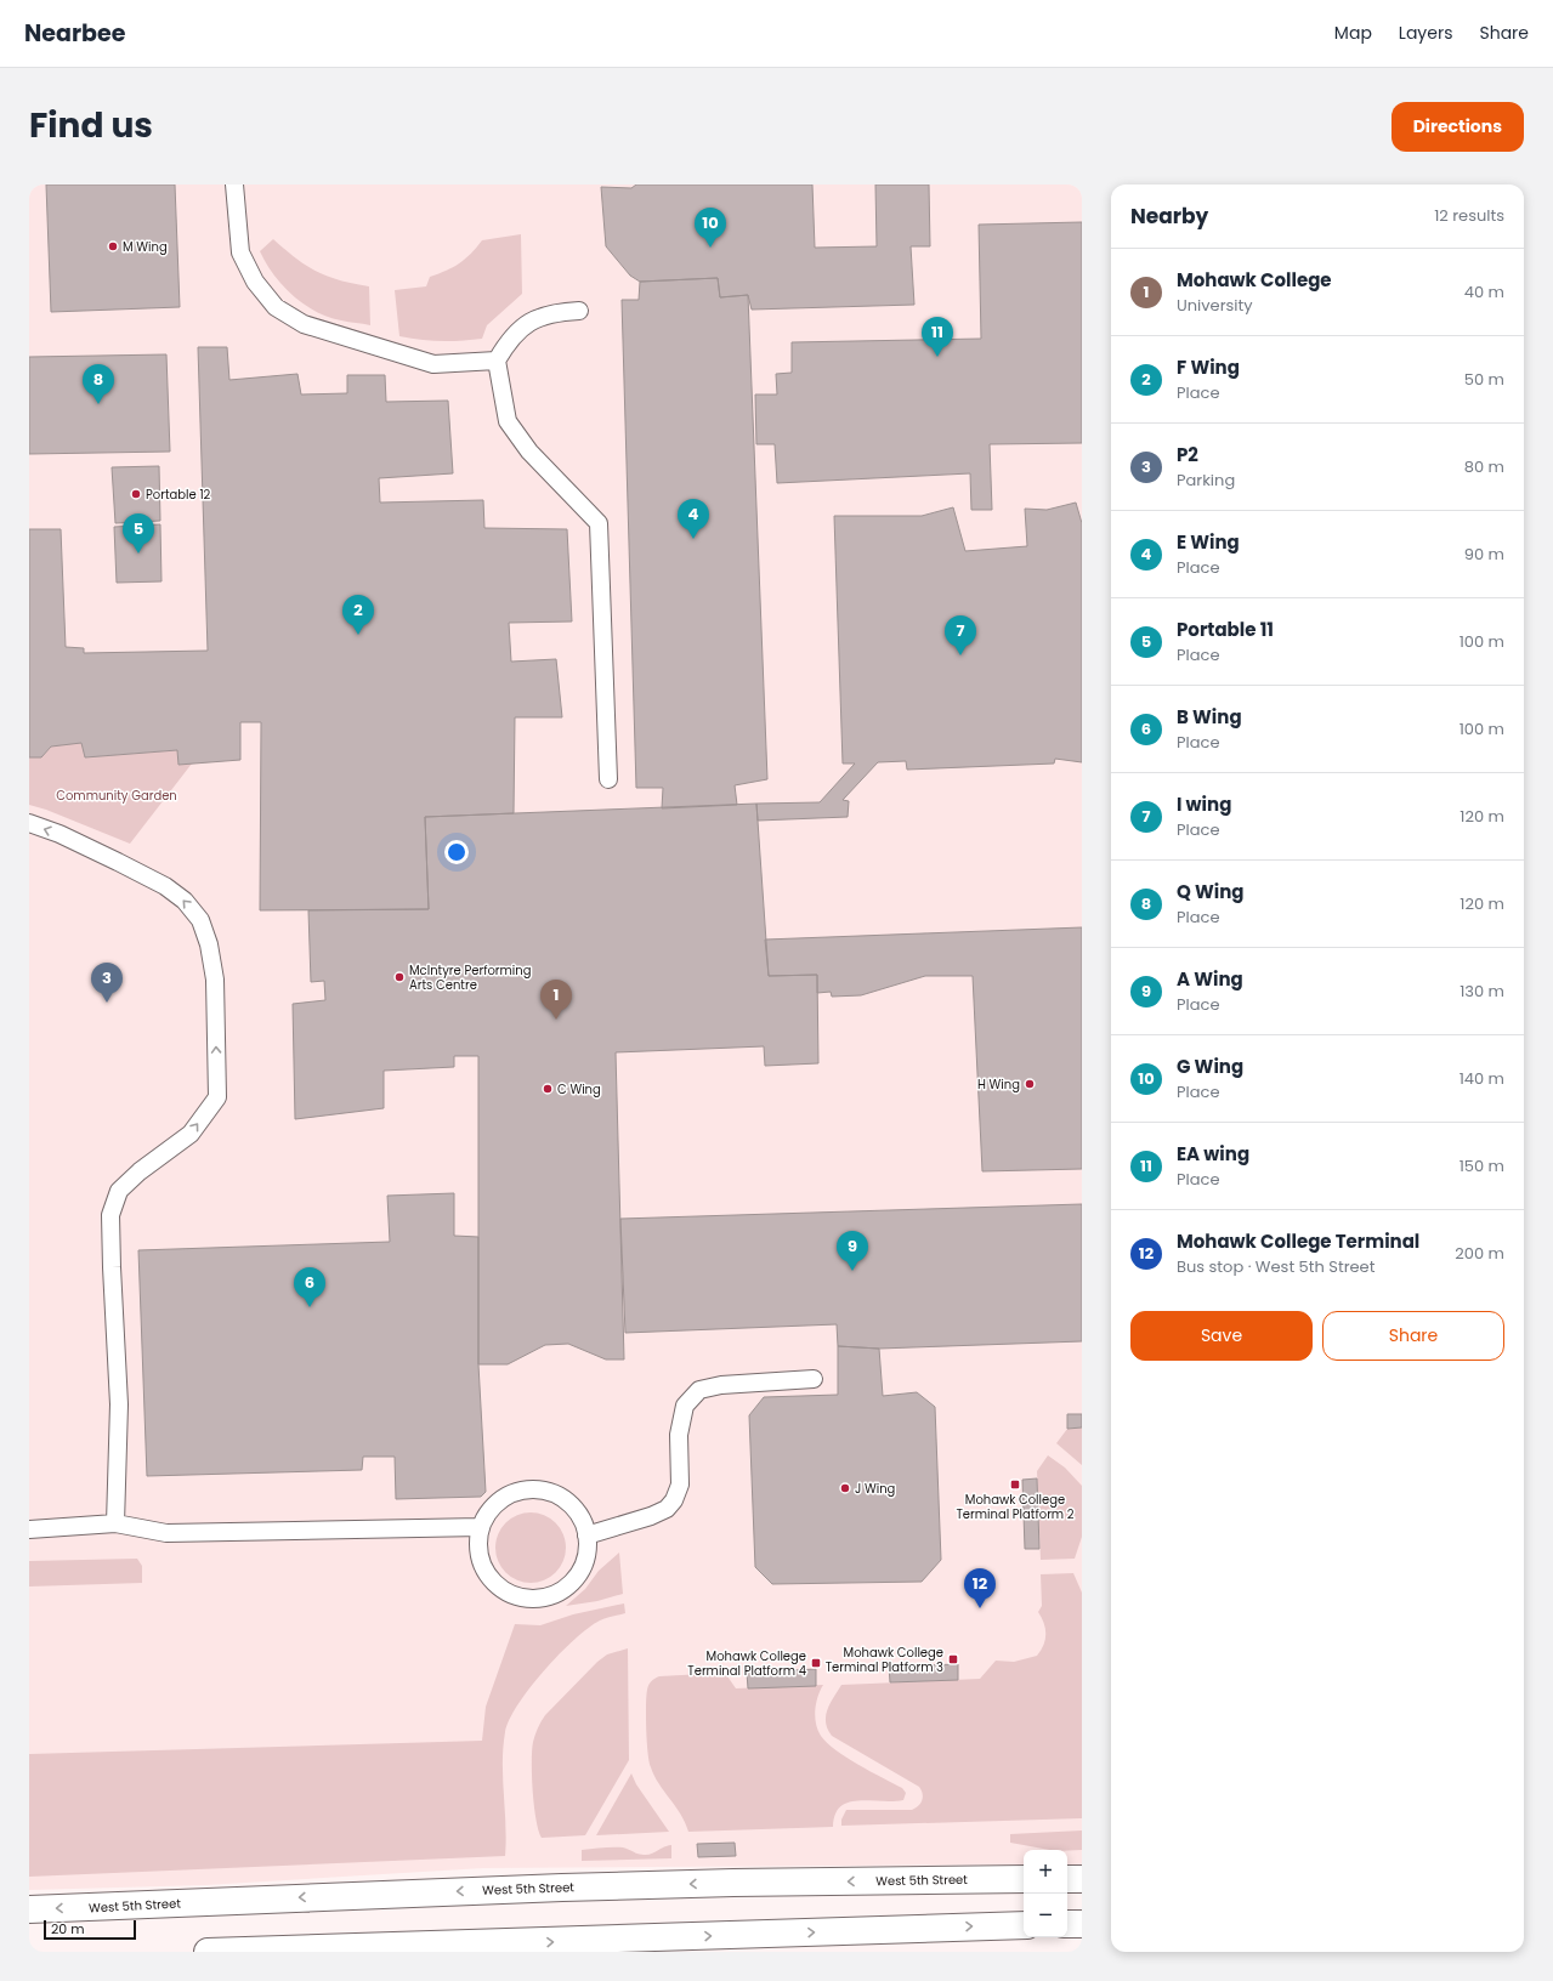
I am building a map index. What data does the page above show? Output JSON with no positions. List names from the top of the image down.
{
  "streets": {
    "main road": ["West 5th Street"]
  },
  "parks": ["Community Garden"],
  "places": {
    "other": [
      "M Wing",
      "Portable 12",
      "McIntyre Performing Arts Centre",
      "H Wing",
      "C Wing",
      "J Wing"
    ],
    "transit": ["Mohawk College Terminal Platform 2", "Mohawk College Terminal Platform 3", "Mohawk College Terminal Platform 4"]
  },
  "scale_bar": "20 m",
  "page": {
    "header": "Nearbee",
    "nav": ["Map", "Layers", "Share"],
    "title": "Find us",
    "buttons": [
      "Directions",
      ["Save", "Share"]
    ],
    "heading": ["Nearby", "12 results"],
    "pins": [
      "10",
      "11",
      "8",
      "4",
      "5",
      "2",
      "7",
      "3",
      "1",
      "9",
      "6",
      "12"
    ],
    "list": [
      {
        "mark": "1",
        "name": "Mohawk College",
        "note": "University",
        "value": "40 m"
      },
      {
        "mark": "2",
        "name": "F Wing",
        "note": "Place",
        "value": "50 m"
      },
      {
        "mark": "3",
        "name": "P2",
        "note": "Parking",
        "value": "80 m"
      },
      {
        "mark": "4",
        "name": "E Wing",
        "note": "Place",
        "value": "90 m"
      },
      {
        "mark": "5",
        "name": "Portable 11",
        "note": "Place",
        "value": "100 m"
      },
      {
        "mark": "6",
        "name": "B Wing",
        "note": "Place",
        "value": "100 m"
      },
      {
        "mark": "7",
        "name": "I wing",
        "note": "Place",
        "value": "120 m"
      },
      {
        "mark": "8",
        "name": "Q Wing",
        "note": "Place",
        "value": "120 m"
      },
      {
        "mark": "9",
        "name": "A Wing",
        "note": "Place",
        "value": "130 m"
      },
      {
        "mark": "10",
        "name": "G Wing",
        "note": "Place",
        "value": "140 m"
      },
      {
        "mark": "11",
        "name": "EA wing",
        "note": "Place",
        "value": "150 m"
      },
      {
        "mark": "12",
        "name": "Mohawk College Terminal",
        "note": "Bus stop · West 5th Street",
        "value": "200 m"
      }
    ],
    "map_buttons": ["+", "−"],
    "scale": "20 m"
  }
}
